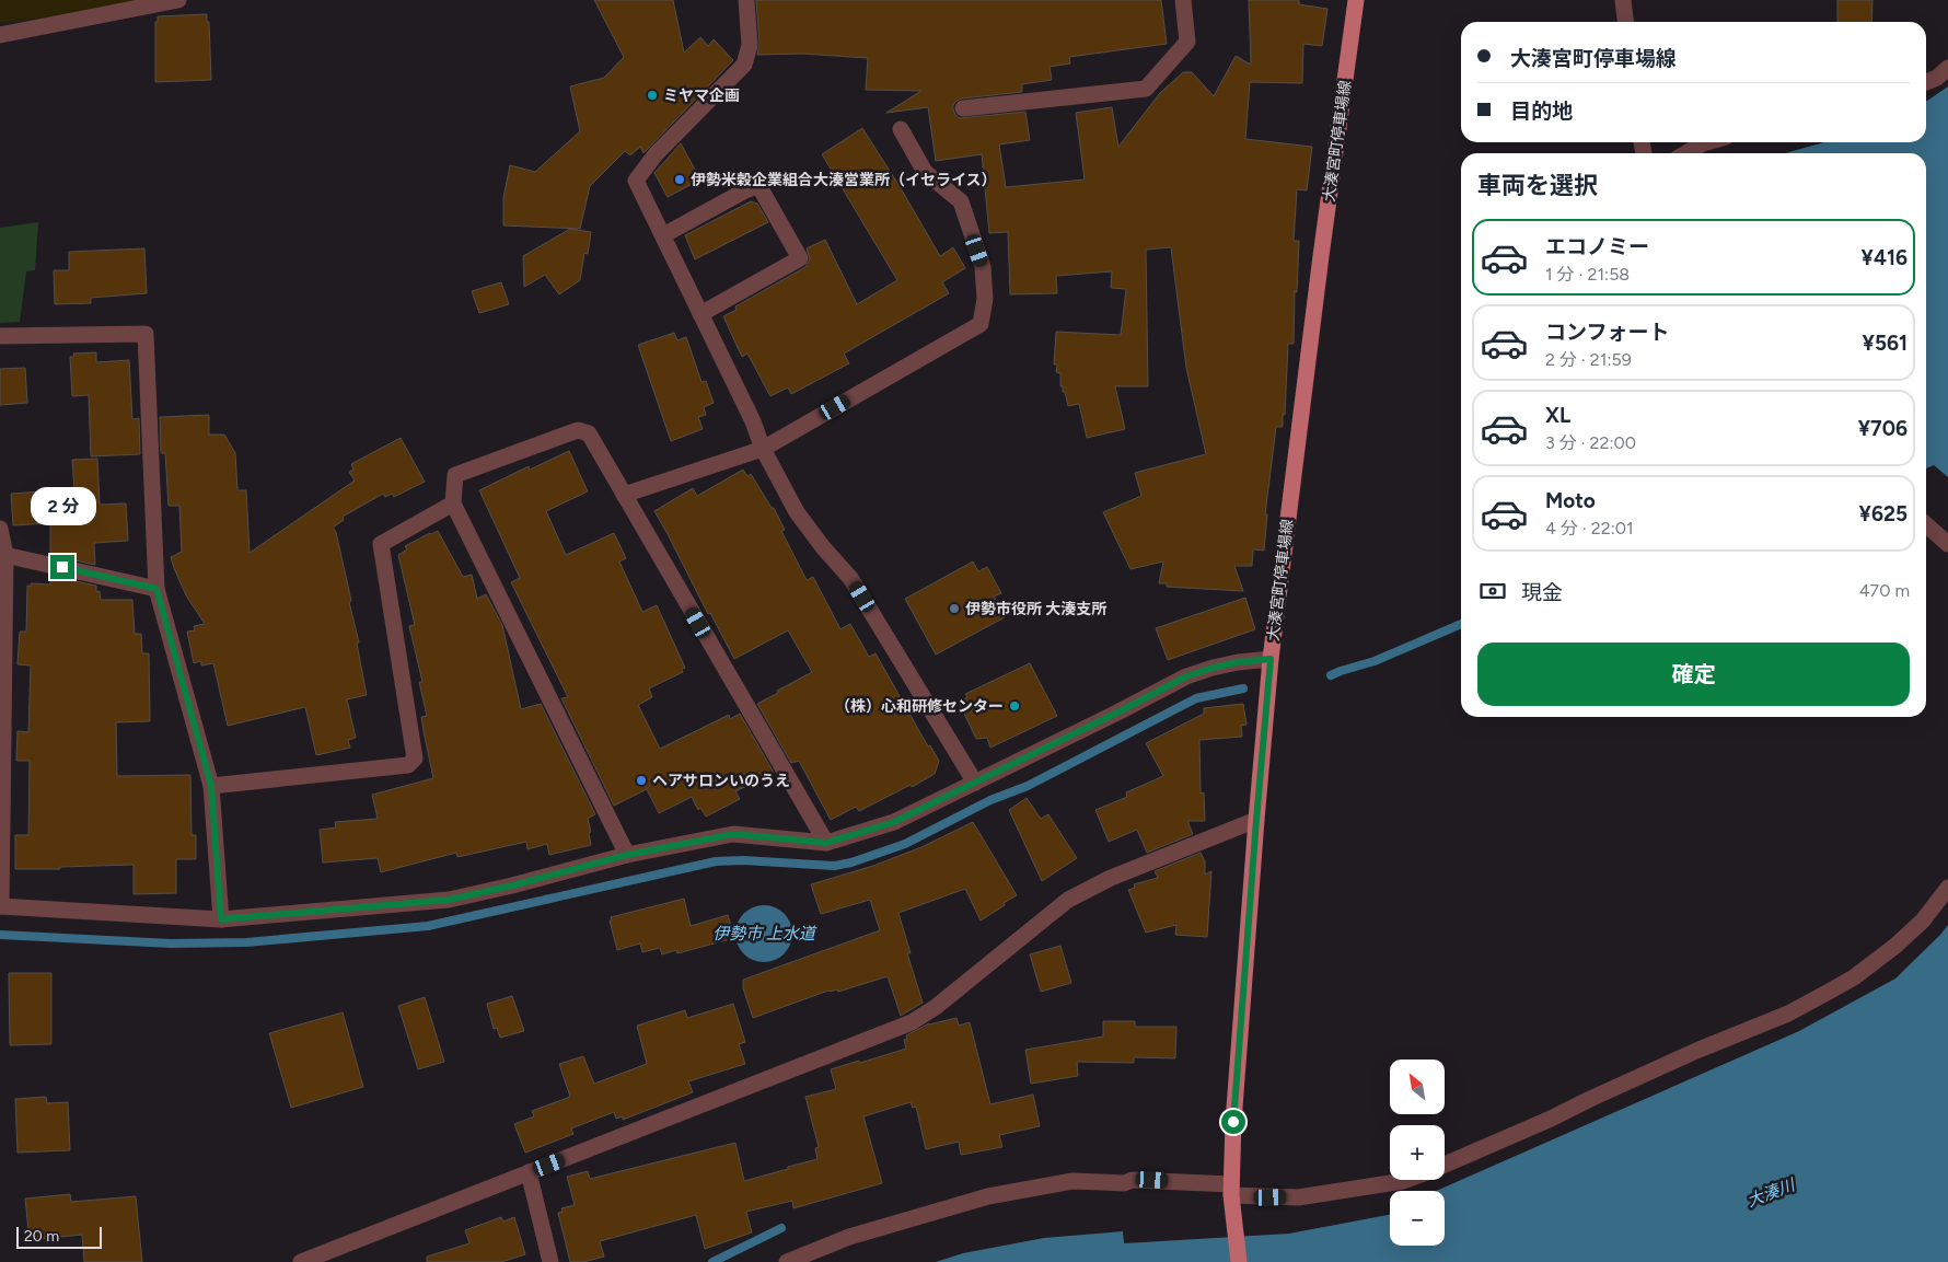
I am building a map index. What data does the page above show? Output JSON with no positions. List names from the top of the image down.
{
  "streets": {
    "main road": ["大湊宮町停車場線"]
  },
  "water": ["伊勢市 上水道", "大湊川"],
  "places": [
    "ミヤマ企画",
    "伊勢米穀企業組合大湊営業所（イセライス）",
    "伊勢市役所 大湊支所",
    "（株）心和研修センター",
    "ヘアサロンいのうえ"
  ],
  "scale_bar": "20 m",
  "north": "top left",
  "page": {
    "banner": ["大湊宮町停車場線", "目的地"],
    "heading": "車両を選択",
    "list": [
      {
        "name": "エコノミー",
        "note": "1 分 · 21:58",
        "value": "¥416"
      },
      {
        "name": "コンフォート",
        "note": "2 分 · 21:59",
        "value": "¥561"
      },
      {
        "name": "XL",
        "note": "3 分 · 22:00",
        "value": "¥706"
      },
      {
        "name": "Moto",
        "note": "4 分 · 22:01",
        "value": "¥625"
      }
    ],
    "bubble": "2 分",
    "pay": ["現金", "470 m"],
    "buttons": "確定",
    "map_buttons": ["+", "−"],
    "scale": "20 m"
  }
}
